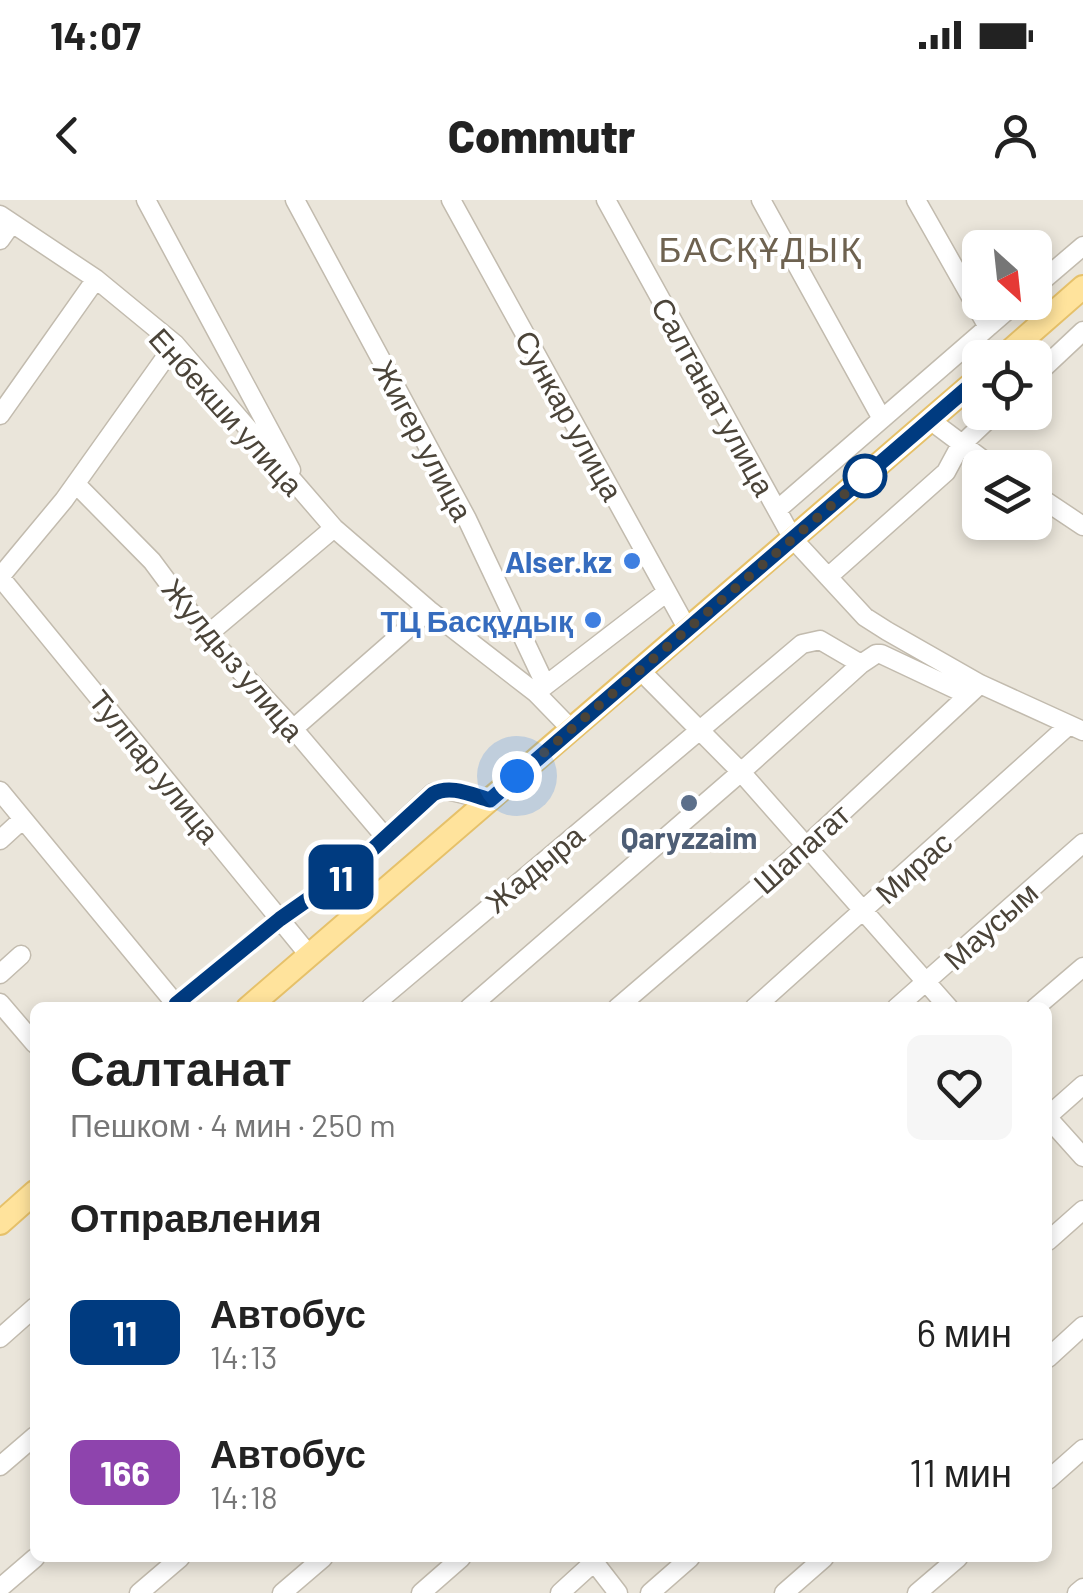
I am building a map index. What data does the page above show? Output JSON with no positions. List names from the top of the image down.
{
  "streets": {
    "street": [
      "Салтанат улица",
      "Енбекши улица",
      "Сункар улица",
      "Жигер улица",
      "Жулдыз улица",
      "Тулпар улица",
      "Шапагат",
      "Мирас",
      "Жадыра",
      "Маусым"
    ]
  },
  "crossings": [
    ["Енбекши улица", "Жигер улица"]
  ],
  "districts": ["БАСҚҰДЫҚ"],
  "places": ["Alser.kz", "ТЦ Басқұдық", "Qaryzzaim"],
  "lines": ["bus line 11"],
  "north": "bottom right",
  "page": {
    "status": "14:07",
    "header": "Commutr",
    "on_map": "11",
    "heading": [
      ["Салтанат", "Пешком · 4 мин · 250 m"],
      "Отправления"
    ],
    "list": [
      {
        "mark": "11",
        "name": "Автобус",
        "note": "14:13",
        "value": "6 мин"
      },
      {
        "mark": "166",
        "name": "Автобус",
        "note": "14:18",
        "value": "11 мин"
      }
    ]
  }
}
